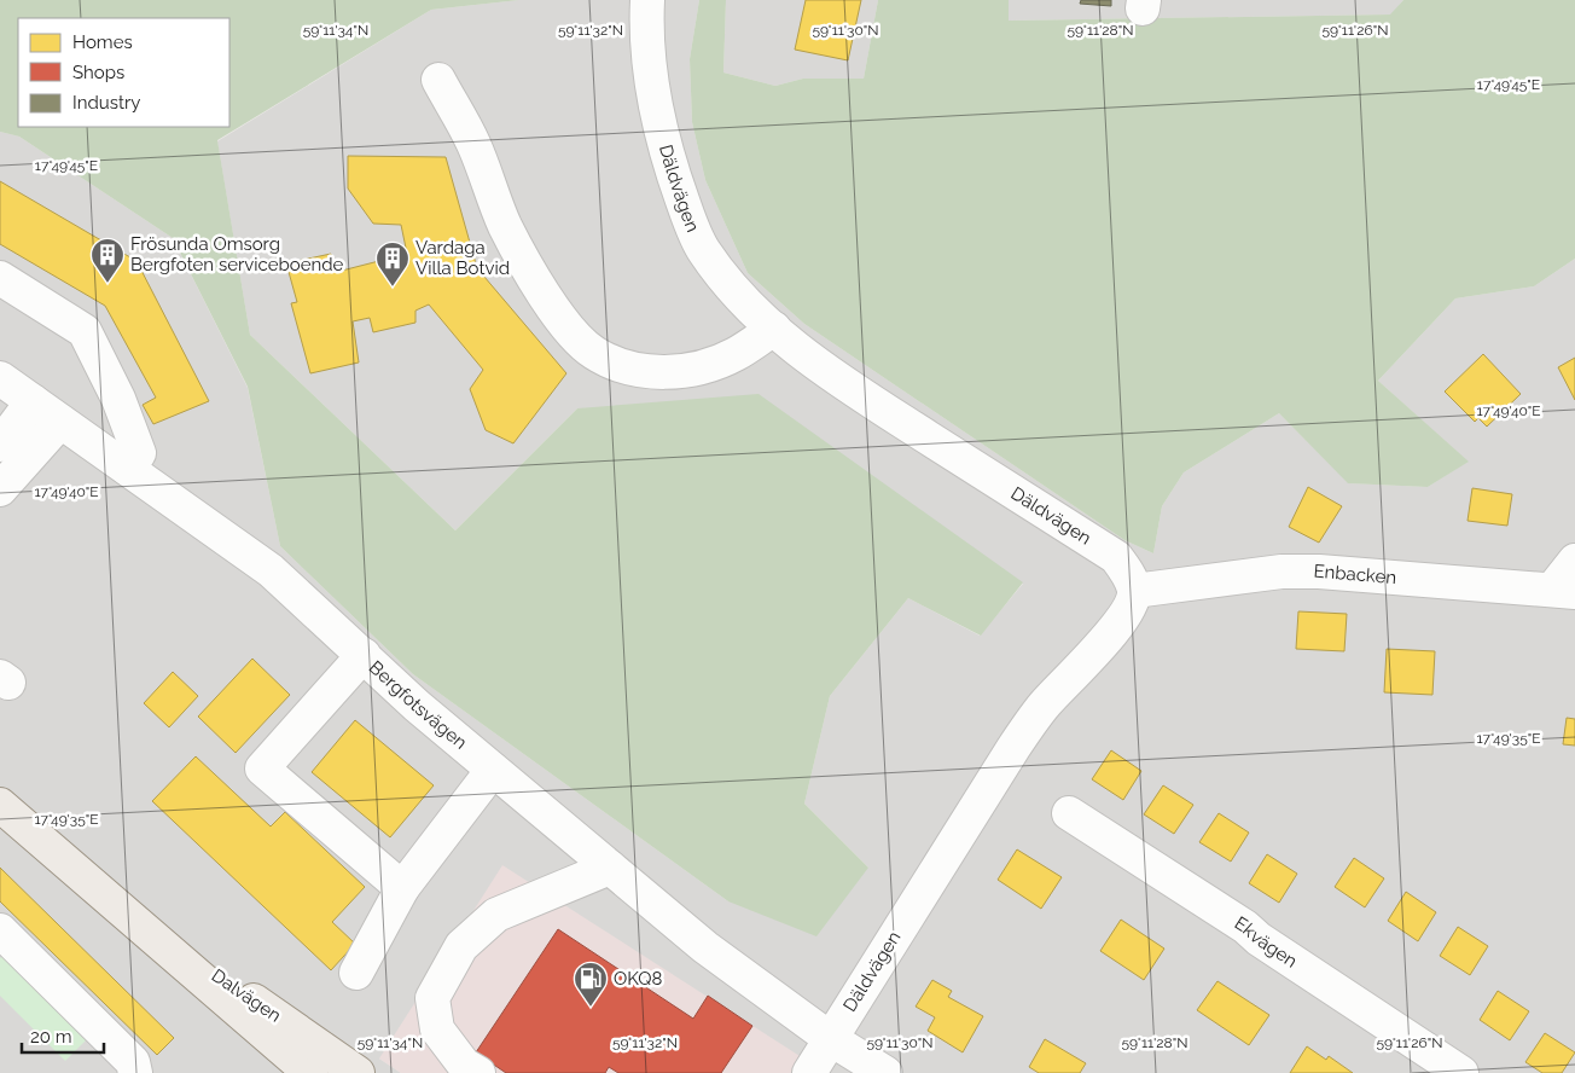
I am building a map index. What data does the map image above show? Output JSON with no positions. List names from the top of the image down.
{
  "streets": {
    "main road": ["Dalvägen"],
    "street": [
      "Däldvägen",
      "Enbacken",
      "Bergfotsvägen",
      "Ekvägen"
    ]
  },
  "crossings": [
    ["Däldvägen", "Enbacken"],
    ["Däldvägen", "Bergfotsvägen"]
  ],
  "places": {
    "building": ["Frösunda Omsorg Bergfoten serviceboende", "Vardaga Villa Botvid"],
    "fuel station": ["OKQ8"]
  },
  "legend": ["Homes", "Shops", "Industry"],
  "scale_bar": "20 m",
  "coordinates": [
    "59°11'34\"N",
    "59°11'32\"N",
    "59°11'30\"N",
    "59°11'28\"N",
    "59°11'26\"N",
    "17°49'45\"E",
    "17°49'40\"E",
    "17°49'35\"E"
  ]
}
